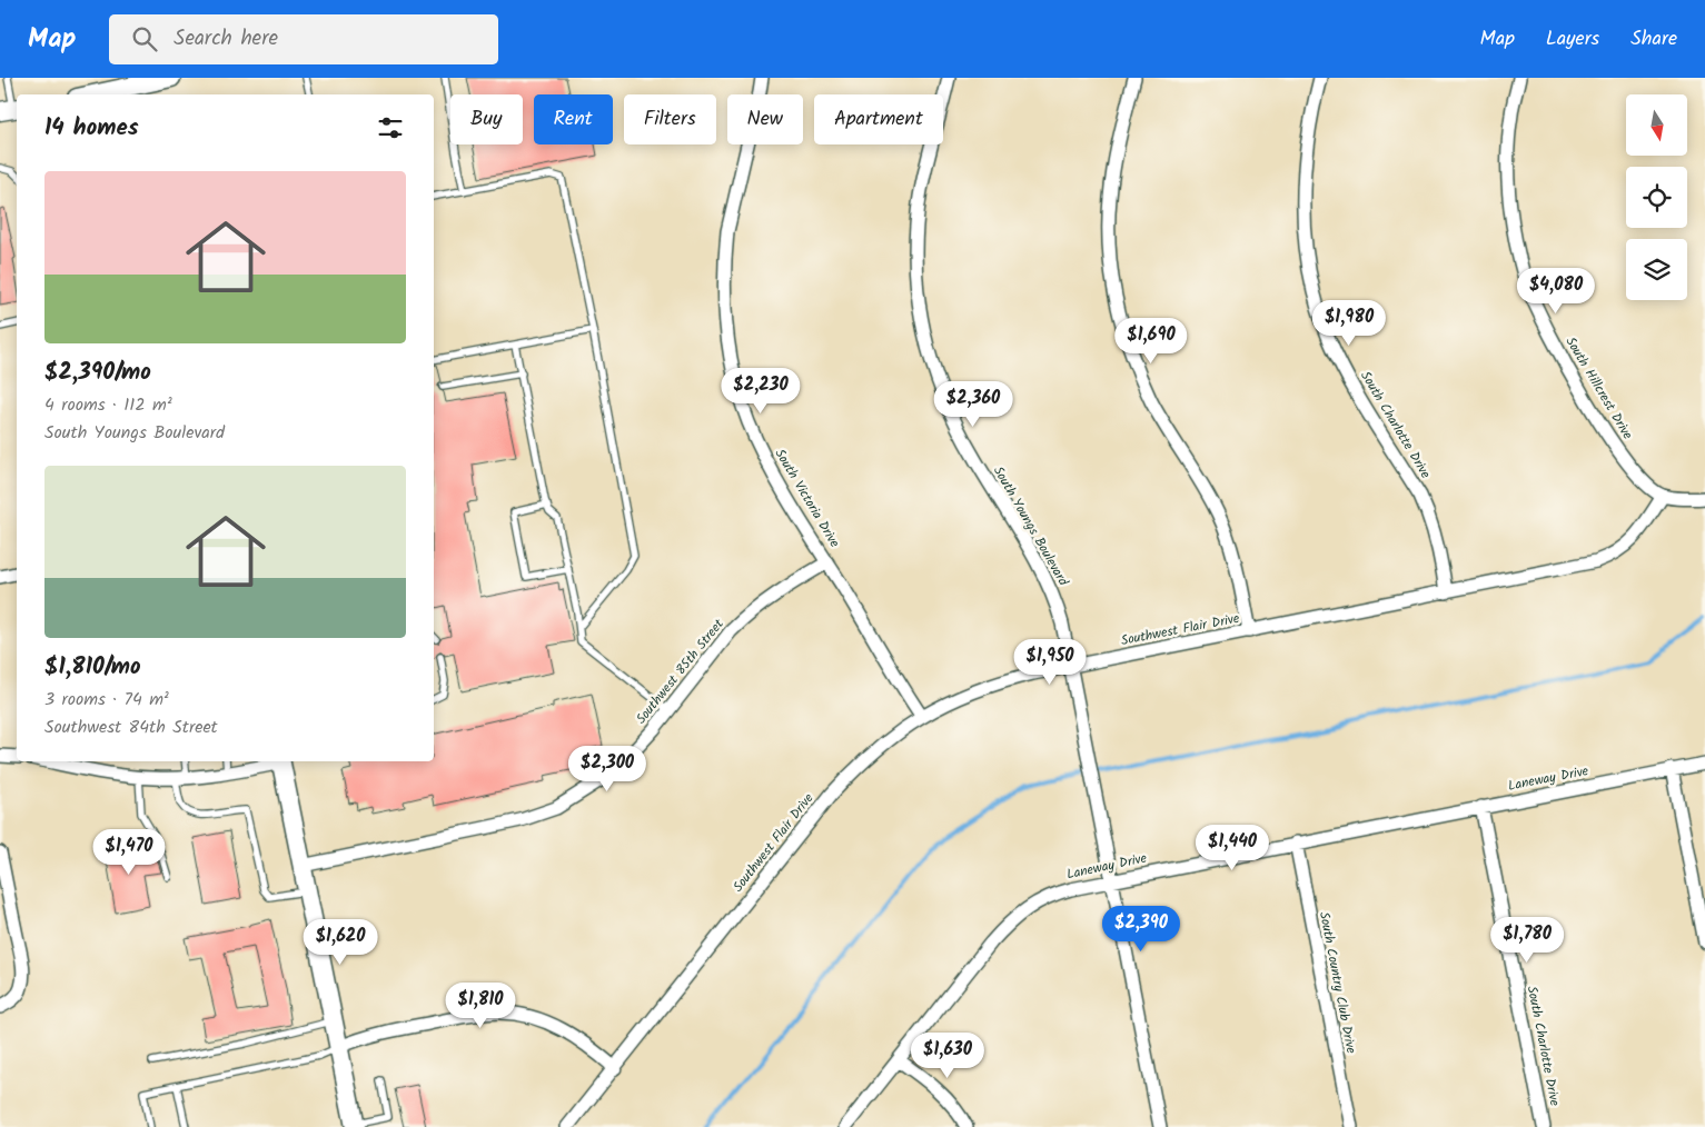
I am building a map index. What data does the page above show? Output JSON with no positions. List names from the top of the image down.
{
  "streets": {
    "street": [
      "South Hillcrest Drive",
      "South Charlotte Drive",
      "South Victoria Drive",
      "South Youngs Boulevard",
      "Southwest Flair Drive",
      "Southwest 85th Street",
      "Laneway Drive",
      "South Country Club Drive"
    ]
  },
  "crossings": [
    ["South Hillcrest Drive", "Southwest Flair Drive"],
    ["South Charlotte Drive", "Southwest Flair Drive"],
    ["South Charlotte Drive", "Laneway Drive"],
    ["South Victoria Drive", "Southwest Flair Drive"],
    ["South Victoria Drive", "Southwest 85th Street"],
    ["South Youngs Boulevard", "Southwest Flair Drive"],
    ["South Youngs Boulevard", "Laneway Drive"],
    ["Laneway Drive", "South Country Club Drive"]
  ],
  "north": "bottom",
  "page": {
    "header": "Map",
    "search": "Search here",
    "nav": ["Map", "Layers", "Share"],
    "chip": [
      "Buy",
      "Rent",
      "Filters",
      "New",
      "Apartment"
    ],
    "heading": "14 homes",
    "list": [
      {
        "name": "$2,390/mo",
        "note": "4 rooms · 112 m² · South Youngs Boulevard"
      },
      {
        "name": "$1,810/mo",
        "note": "3 rooms · 74 m² · Southwest 84th Street"
      }
    ],
    "price": [
      "$4,080",
      "$1,980",
      "$1,690",
      "$2,230",
      "$2,360",
      "$1,950",
      "$2,300",
      "$1,440",
      "$1,470",
      "$2,390",
      "$1,780",
      "$1,620",
      "$1,810",
      "$1,630"
    ]
  }
}
